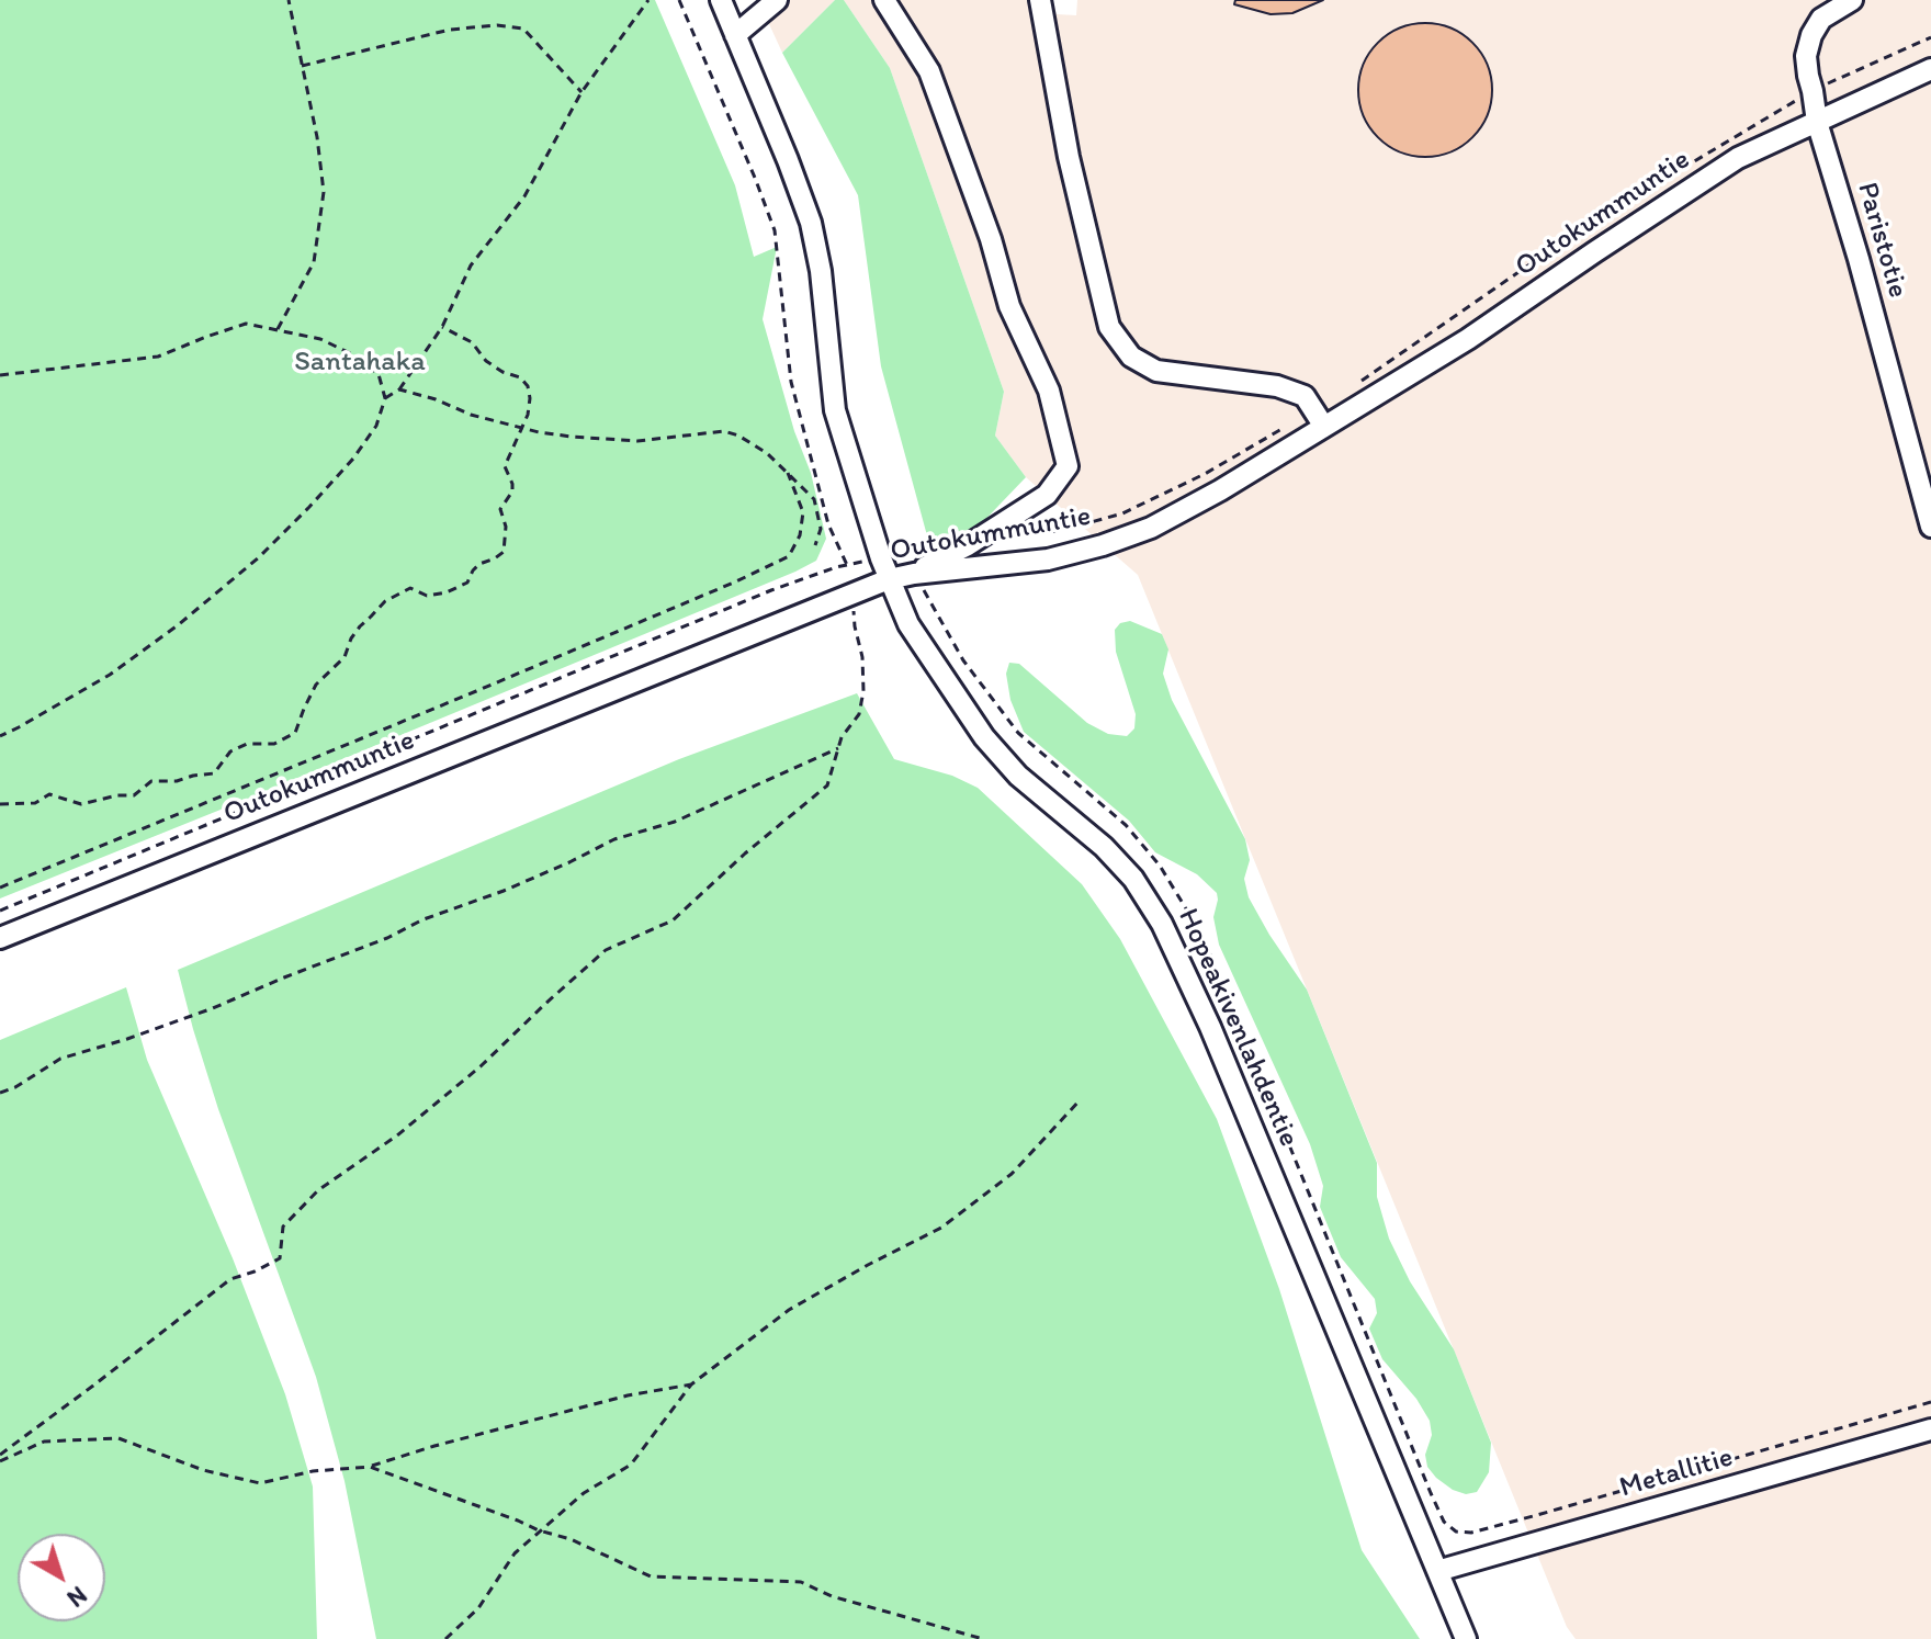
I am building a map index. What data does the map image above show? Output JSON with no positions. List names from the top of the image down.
{
  "streets": {
    "street": [
      "Outokummuntie",
      "Paristotie",
      "Hopeakivenlahdentie",
      "Metallitie"
    ]
  },
  "crossings": [
    ["Outokummuntie", "Paristotie"],
    ["Outokummuntie", "Hopeakivenlahdentie"],
    ["Hopeakivenlahdentie", "Metallitie"]
  ],
  "parks": ["Santahaka"],
  "north": "bottom right"
}
